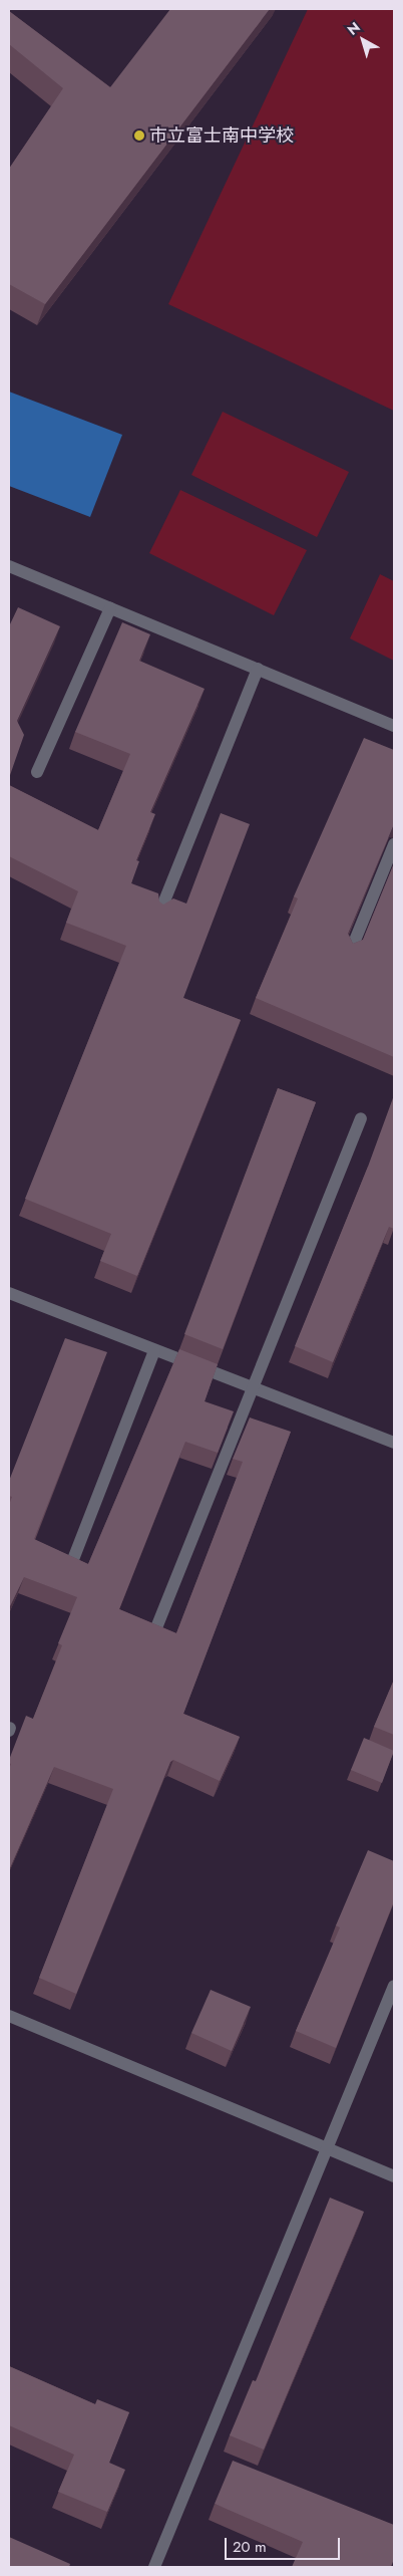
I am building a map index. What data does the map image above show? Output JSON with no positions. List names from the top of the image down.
{
  "places": ["市立富士南中学校"],
  "scale_bar": "20 m",
  "north": "top left"
}
